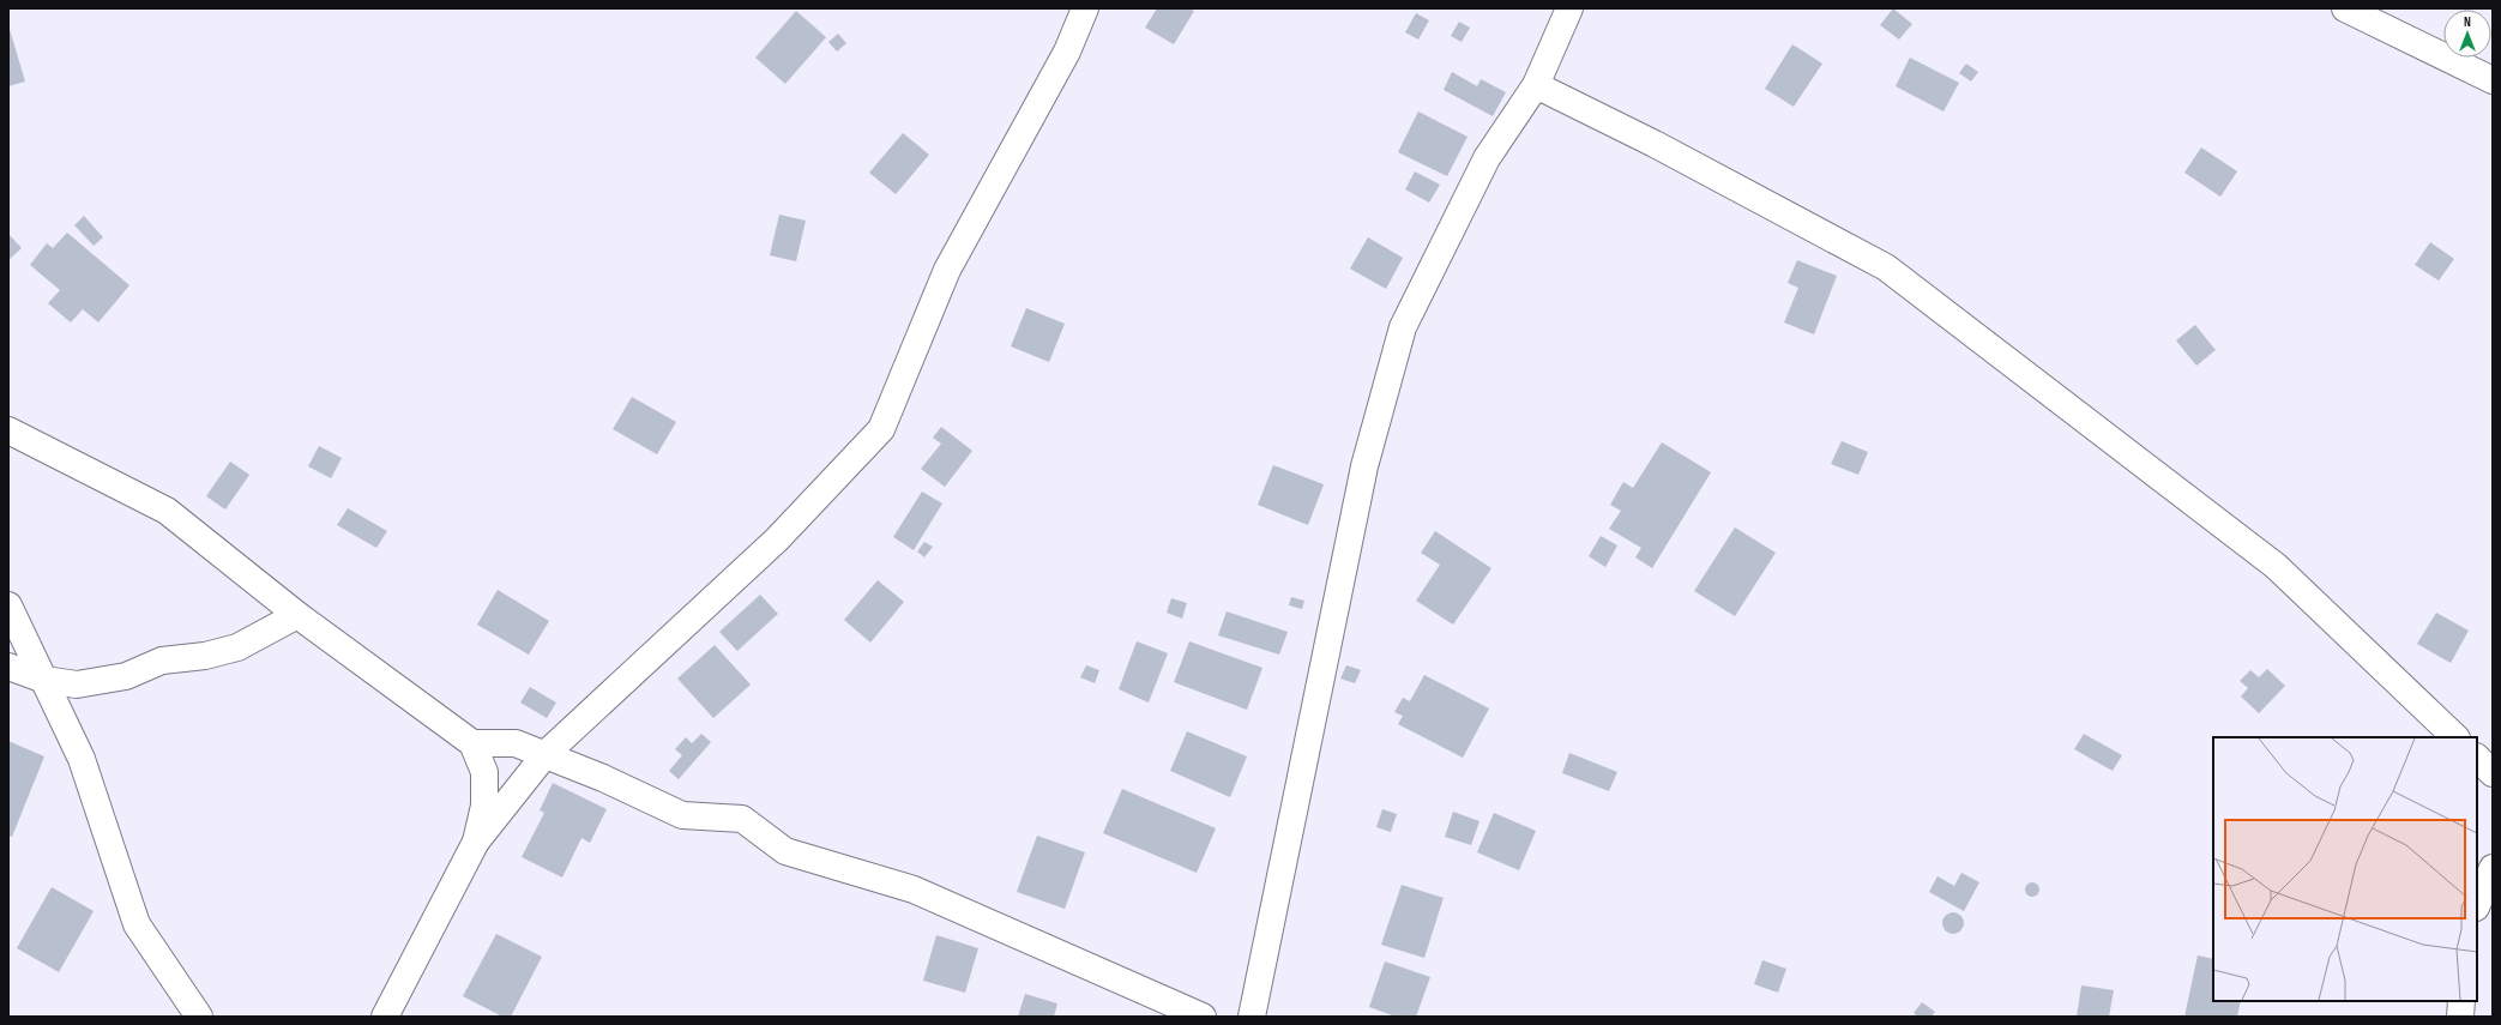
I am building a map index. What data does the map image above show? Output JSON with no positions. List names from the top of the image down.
{
  "north": "top"
}
